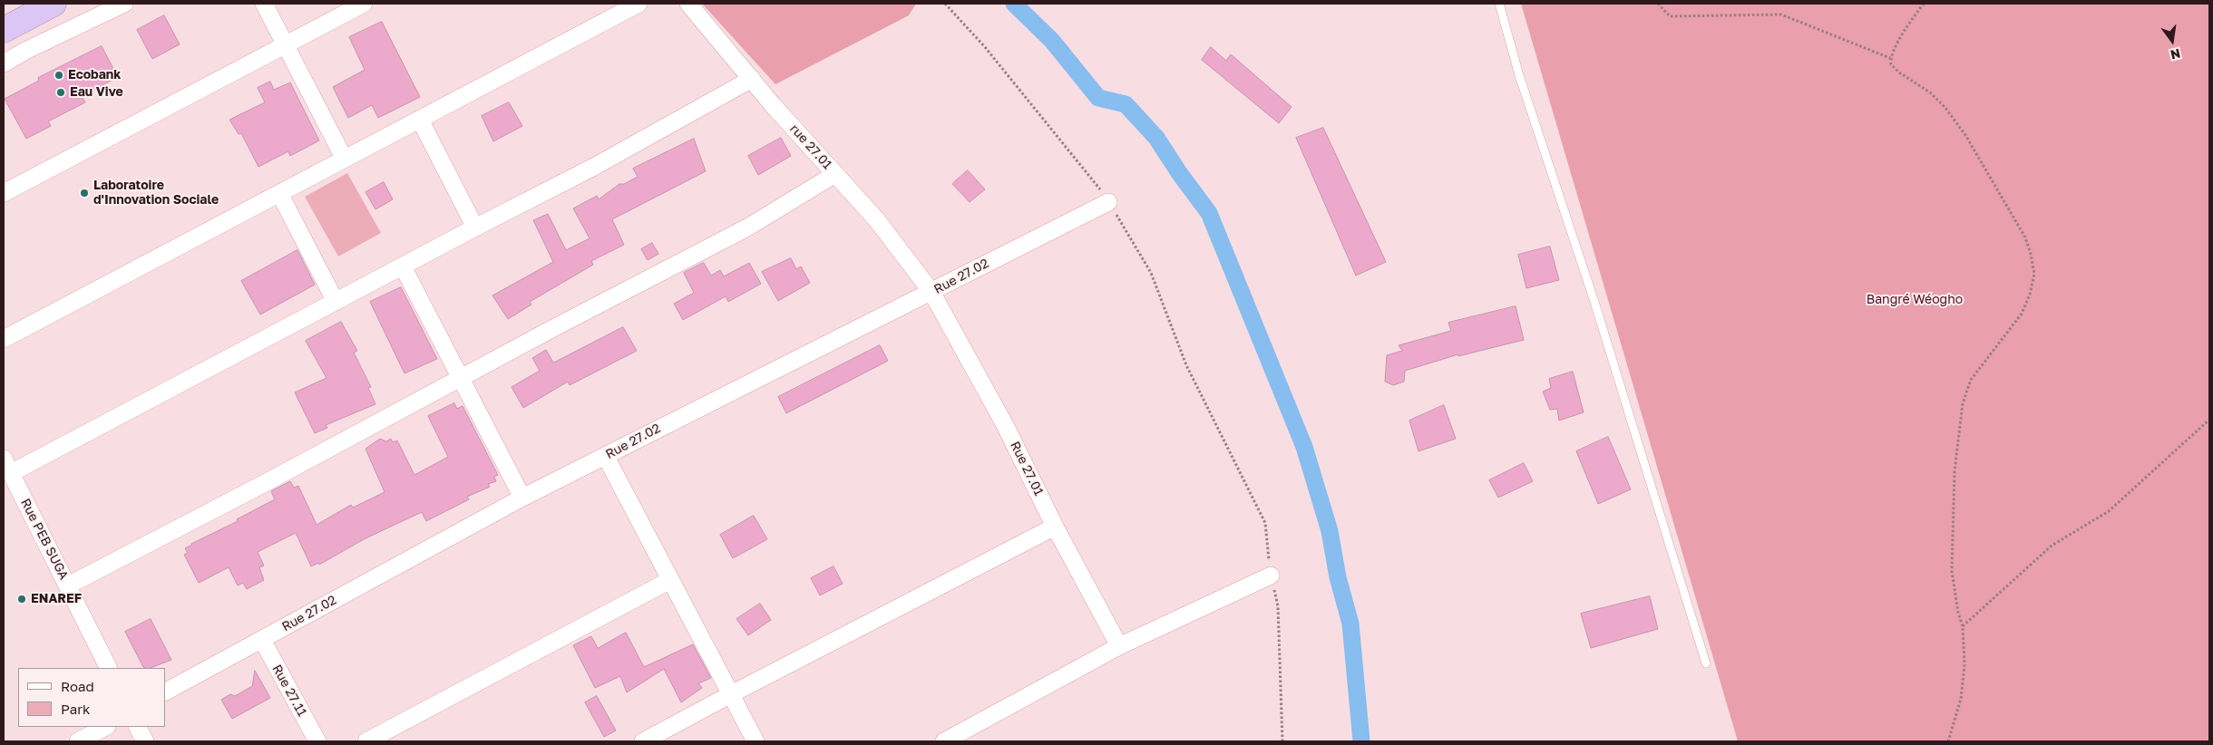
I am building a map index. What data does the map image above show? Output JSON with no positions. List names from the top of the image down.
{
  "streets": {
    "street": [
      "rue 27.01",
      "Rue 27.02",
      "Rue 27.01",
      "Rue PEB SUGA",
      "Rue 27.11"
    ]
  },
  "crossings": [
    ["rue 27.01", "Rue 27.02"],
    ["rue 27.01", "Rue 27.01"],
    ["Rue 27.02", "Rue 27.01"],
    ["Rue 27.02", "Rue 27.11"]
  ],
  "parks": ["Bangré Wéogho"],
  "places": [
    "Ecobank",
    "Eau Vive",
    "Laboratoire d'Innovation Sociale",
    "ENAREF"
  ],
  "legend": ["Road", "Park"],
  "north": "bottom"
}
